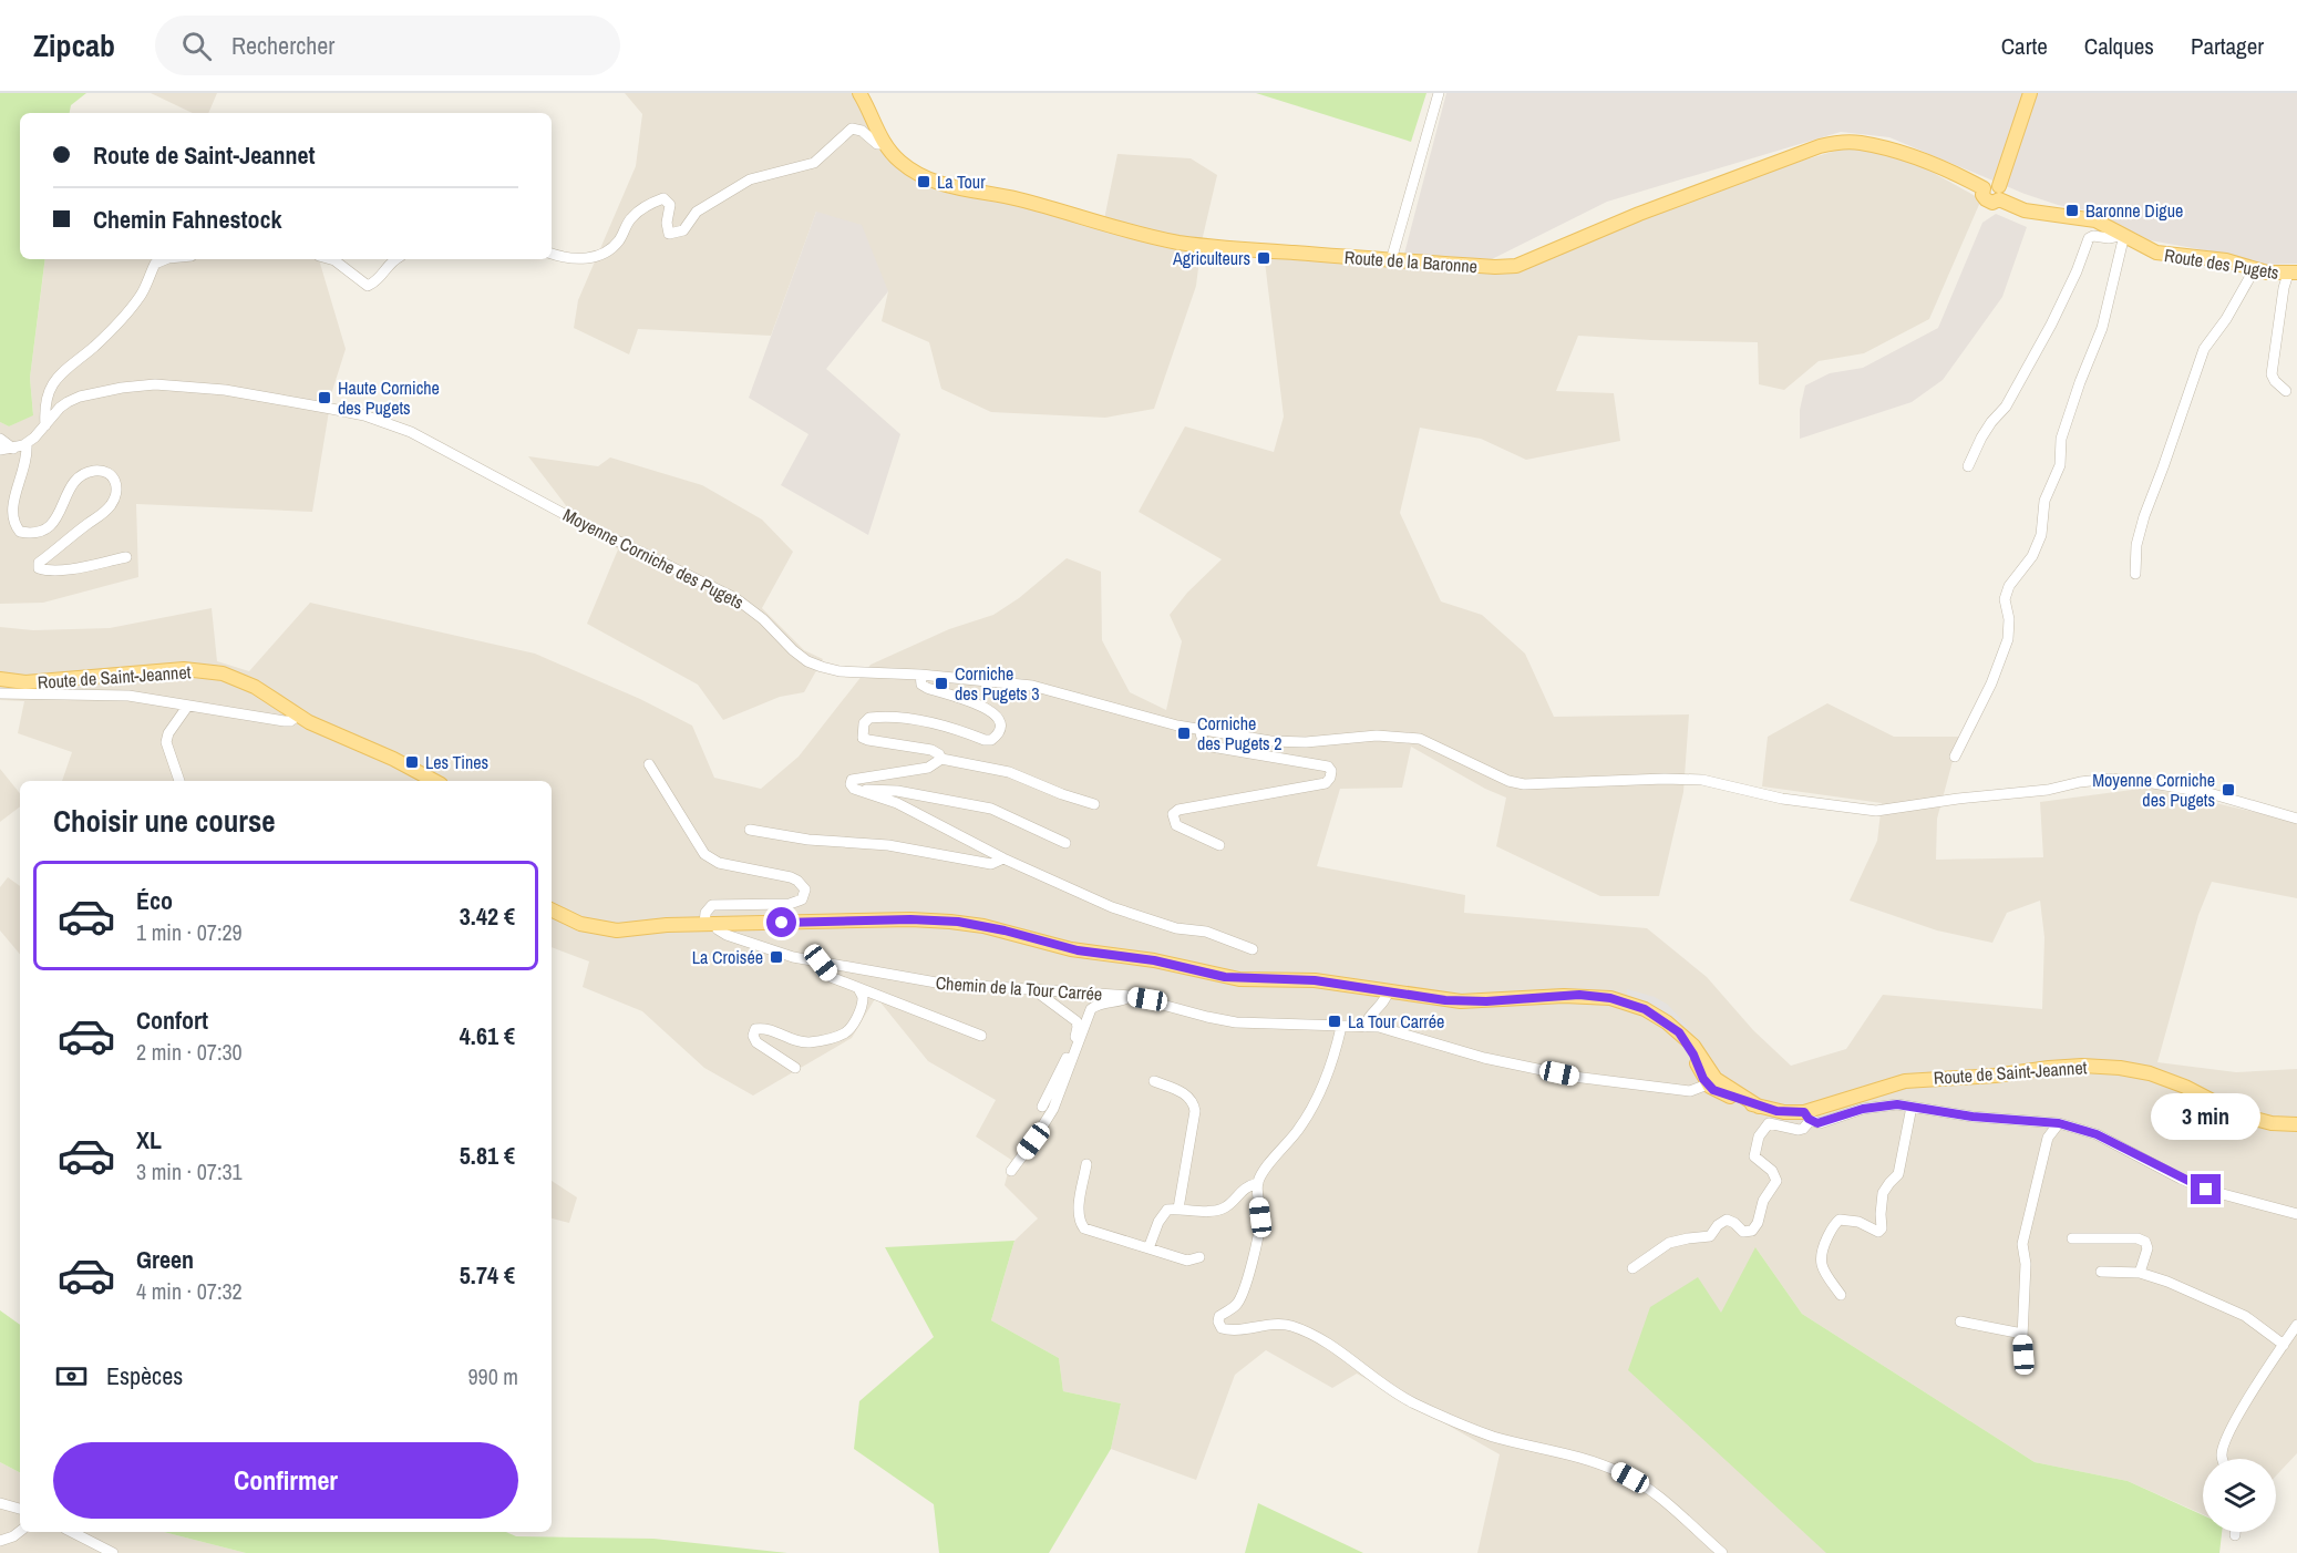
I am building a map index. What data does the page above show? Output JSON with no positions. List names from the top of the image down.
{
  "streets": {
    "main road": ["Route de la Baronne", "Route des Pugets", "Route de Saint-Jeannet"],
    "street": ["Moyenne Corniche des Pugets", "Chemin de la Tour Carrée"]
  },
  "crossings": [
    ["Route de la Baronne", "Route des Pugets"],
    ["Route de Saint-Jeannet", "Chemin de la Tour Carrée"]
  ],
  "places": {
    "transit": [
      "La Tour",
      "Baronne Digue",
      "Agriculteurs",
      "Haute Corniche des Pugets",
      "Corniche des Pugets 3",
      "Corniche des Pugets 2",
      "Les Tines",
      "Moyenne Corniche des Pugets",
      "La Croisée",
      "La Tour Carrée"
    ]
  },
  "page": {
    "header": "Zipcab",
    "search": "Rechercher",
    "nav": ["Carte", "Calques", "Partager"],
    "banner": ["Route de Saint-Jeannet", "Chemin Fahnestock"],
    "heading": "Choisir une course",
    "list": [
      {
        "name": "Éco",
        "note": "1 min · 07:29",
        "value": "3.42 €"
      },
      {
        "name": "Confort",
        "note": "2 min · 07:30",
        "value": "4.61 €"
      },
      {
        "name": "XL",
        "note": "3 min · 07:31",
        "value": "5.81 €"
      },
      {
        "name": "Green",
        "note": "4 min · 07:32",
        "value": "5.74 €"
      }
    ],
    "bubble": "3 min",
    "pay": ["Espèces", "990 m"],
    "buttons": "Confirmer"
  }
}
